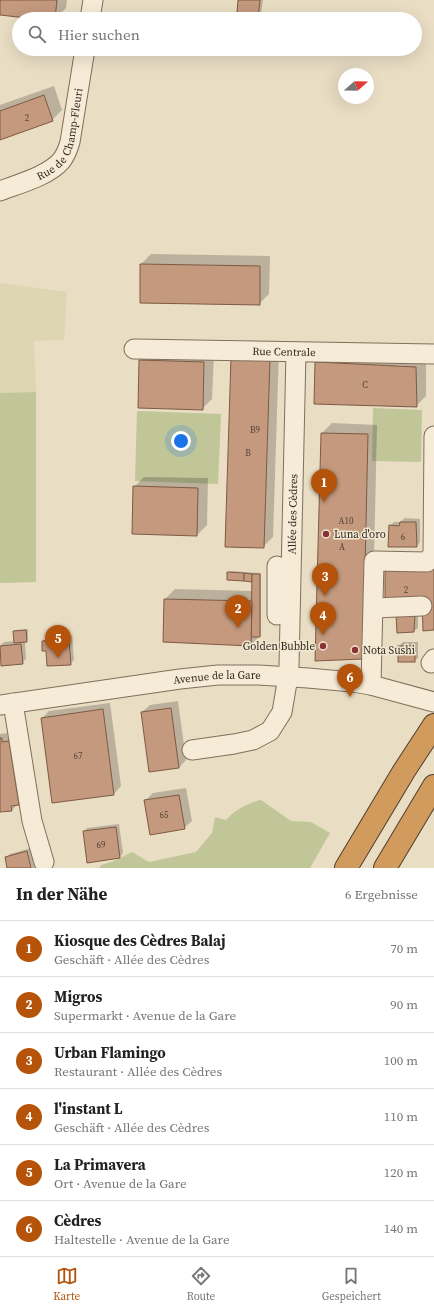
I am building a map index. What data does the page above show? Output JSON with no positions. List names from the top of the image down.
{
  "streets": {
    "street": [
      "Rue de Champ-Fleuri",
      "Rue Centrale",
      "Allée des Cèdres",
      "Avenue de la Gare"
    ]
  },
  "crossings": [
    ["Rue Centrale", "Allée des Cèdres"],
    ["Allée des Cèdres", "Avenue de la Gare"]
  ],
  "places": ["Luna d'oro", "Golden Bubble", "Nota Sushi"],
  "house_numbers": [
    "2",
    "C",
    "B9",
    "B",
    "A10",
    "6",
    "A",
    "2",
    "67",
    "65",
    "69"
  ],
  "north": "right",
  "page": {
    "search": "Hier suchen",
    "pins": [
      "1",
      "3",
      "2",
      "4",
      "5",
      "6"
    ],
    "heading": ["In der Nähe", "6 Ergebnisse"],
    "list": [
      {
        "mark": "1",
        "name": "Kiosque des Cèdres Balaj",
        "note": "Geschäft · Allée des Cèdres",
        "value": "70 m"
      },
      {
        "mark": "2",
        "name": "Migros",
        "note": "Supermarkt · Avenue de la Gare",
        "value": "90 m"
      },
      {
        "mark": "3",
        "name": "Urban Flamingo",
        "note": "Restaurant · Allée des Cèdres",
        "value": "100 m"
      },
      {
        "mark": "4",
        "name": "l'instant L",
        "note": "Geschäft · Allée des Cèdres",
        "value": "110 m"
      },
      {
        "mark": "5",
        "name": "La Primavera",
        "note": "Ort · Avenue de la Gare",
        "value": "120 m"
      },
      {
        "mark": "6",
        "name": "Cèdres",
        "note": "Haltestelle · Avenue de la Gare",
        "value": "140 m"
      }
    ],
    "nav": ["Karte", "Route", "Gespeichert"]
  }
}
